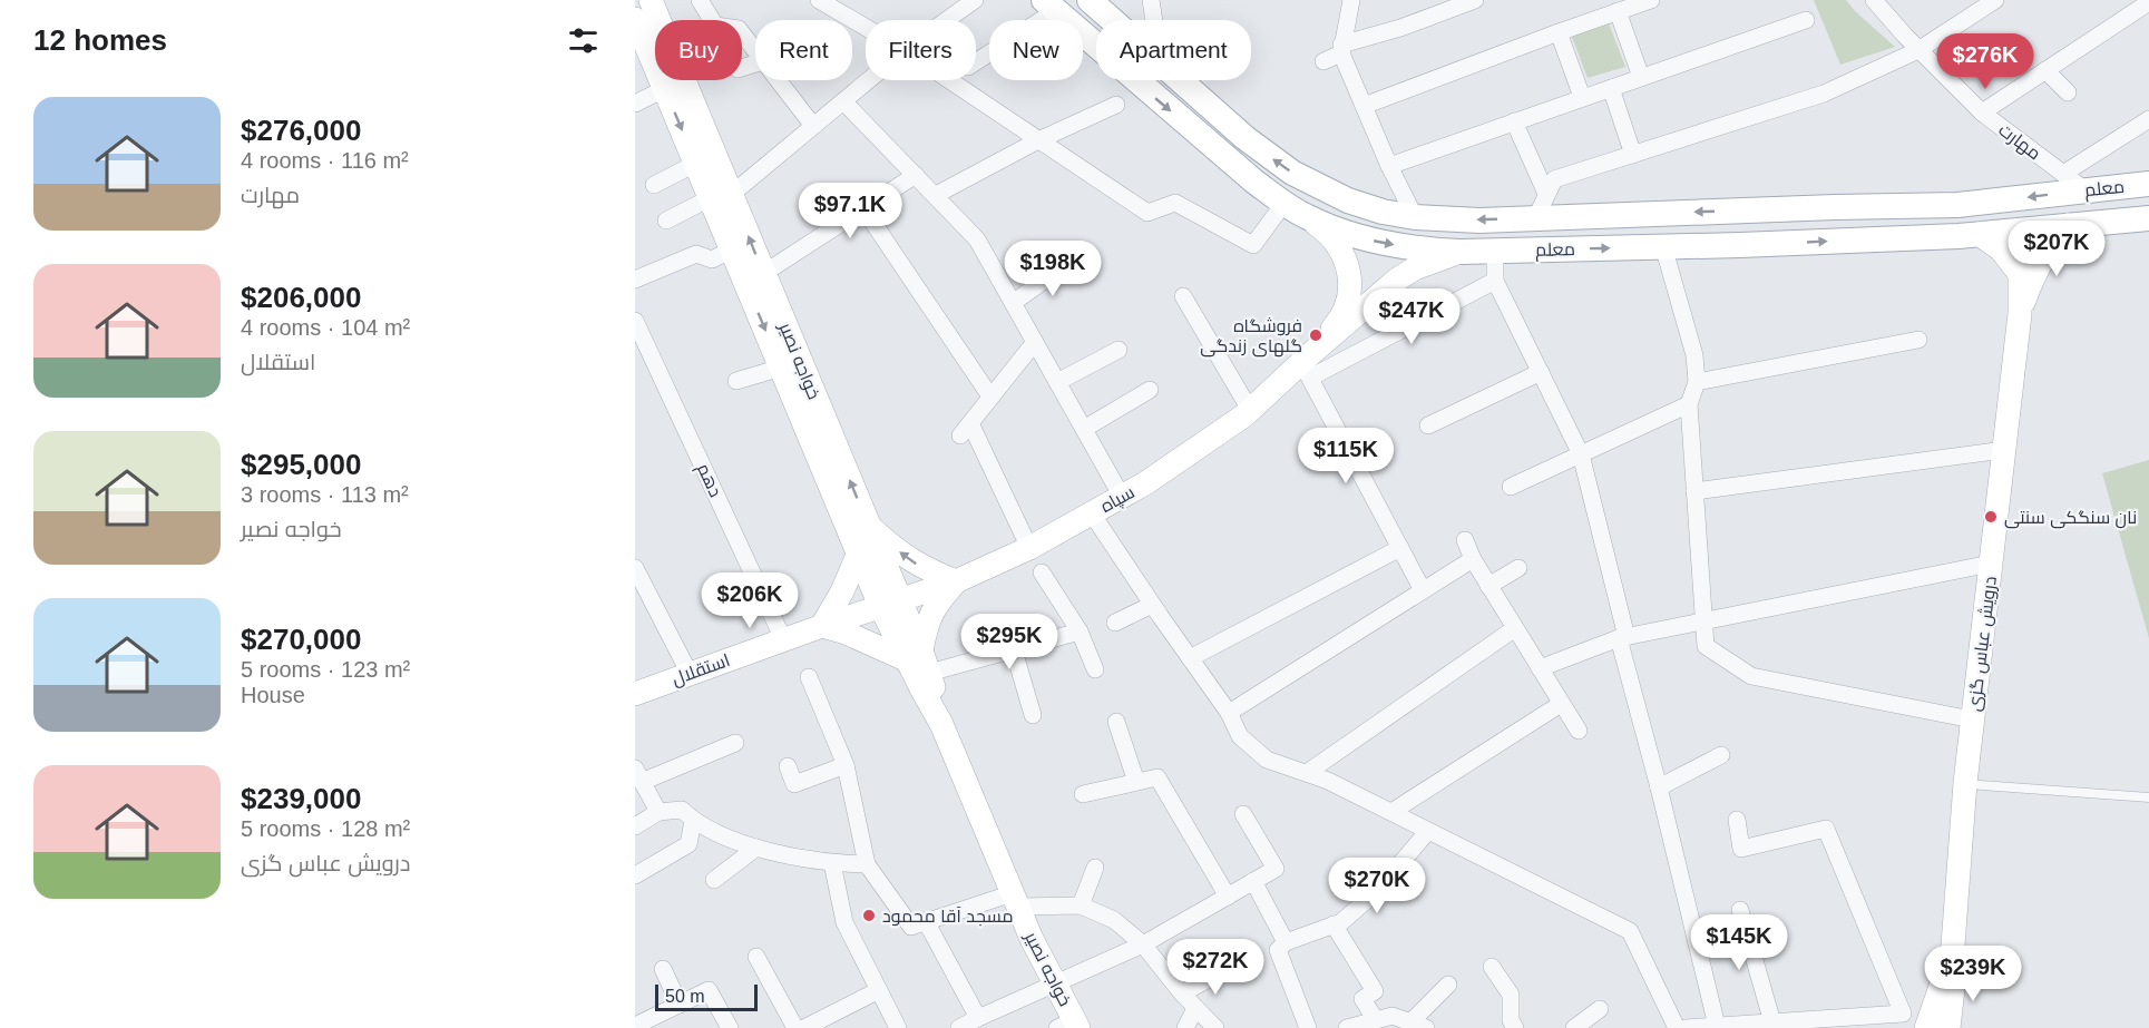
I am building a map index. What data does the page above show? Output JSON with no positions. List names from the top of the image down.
{
  "streets": {
    "main road": ["معلم"],
    "street": [
      "مهارت",
      "خواجه نصیر",
      "دهم",
      "سپاه",
      "درویش عباس گزی",
      "استقلال"
    ]
  },
  "crossings": [
    ["مهارت", "معلم"],
    ["خواجه نصیر", "سپاه"],
    ["خواجه نصیر", "استقلال"],
    ["دهم", "استقلال"],
    ["سپاه", "استقلال"]
  ],
  "places": ["فروشگاه گلهای زندگی", "نان سنگکی سنتی", "مسجد آقا محمود"],
  "scale_bar": "50 m",
  "page": {
    "heading": "12 homes",
    "chip": [
      "Buy",
      "Rent",
      "Filters",
      "New",
      "Apartment"
    ],
    "price": [
      "$276K",
      "$97.1K",
      "$207K",
      "$198K",
      "$247K",
      "$115K",
      "$206K",
      "$295K",
      "$270K",
      "$145K",
      "$272K",
      "$239K"
    ],
    "list": [
      {
        "name": "$276,000",
        "note": "4 rooms · 116 m² · مهارت"
      },
      {
        "name": "$206,000",
        "note": "4 rooms · 104 m² · استقلال"
      },
      {
        "name": "$295,000",
        "note": "3 rooms · 113 m² · خواجه نصیر"
      },
      {
        "name": "$270,000",
        "note": "5 rooms · 123 m² · House"
      },
      {
        "name": "$239,000",
        "note": "5 rooms · 128 m² · درویش عباس گزی"
      }
    ],
    "scale": "50 m"
  }
}
